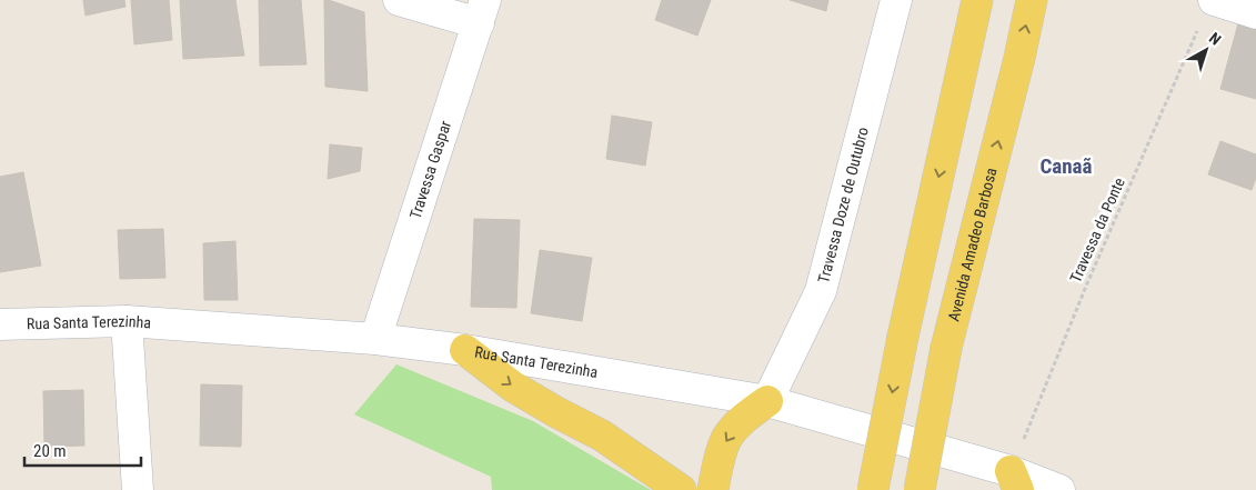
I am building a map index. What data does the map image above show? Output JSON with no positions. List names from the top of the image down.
{
  "streets": {
    "main road": ["Avenida Amadeo Barbosa"],
    "street": ["Travessa Gaspar", "Travessa Doze de Outubro", "Rua Santa Terezinha"],
    "path": ["Travessa da Ponte"]
  },
  "crossings": [
    ["Travessa Gaspar", "Rua Santa Terezinha"],
    ["Travessa Doze de Outubro", "Rua Santa Terezinha"],
    ["Travessa da Ponte", "Rua Santa Terezinha"]
  ],
  "districts": ["Canaã"],
  "scale_bar": "20 m",
  "north": "top right"
}
